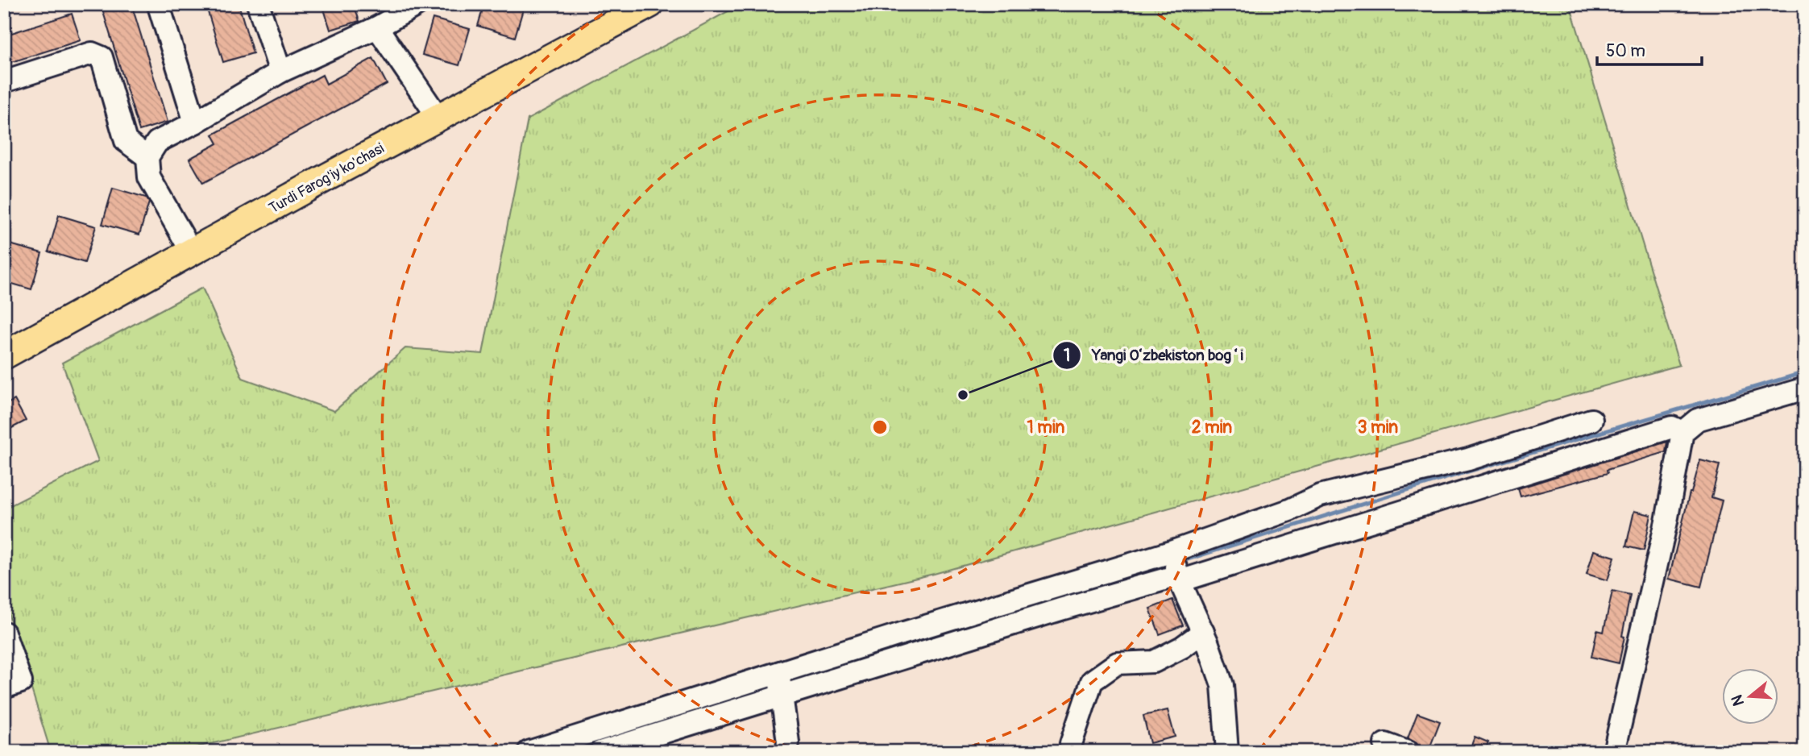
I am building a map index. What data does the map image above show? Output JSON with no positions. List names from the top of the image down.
{
  "streets": {
    "main road": ["Turdi Farog'iy ko'chasi"]
  },
  "places": ["Yangi Oʻzbekiston bogʻi"],
  "scale_bar": "50 m",
  "north": "left",
  "rings": ["1 min", "2 min", "3 min"]
}
